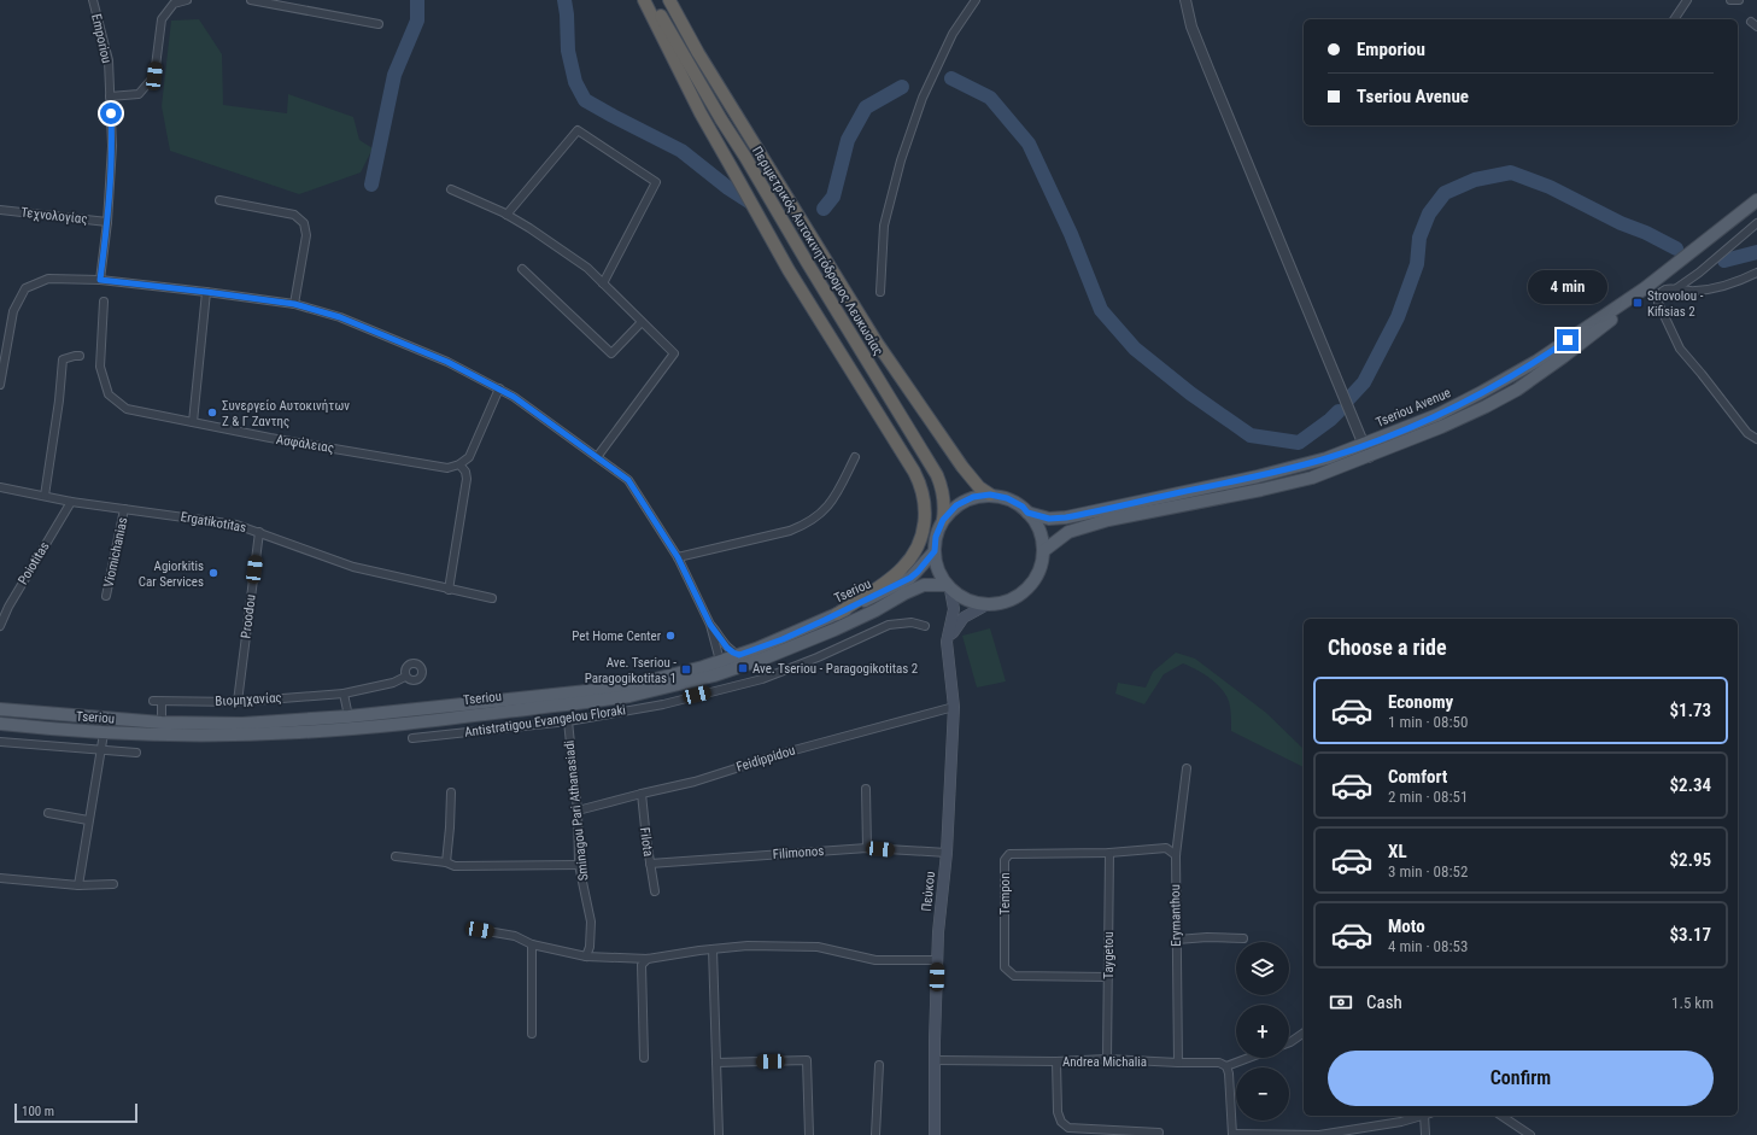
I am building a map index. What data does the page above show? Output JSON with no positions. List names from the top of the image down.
{
  "streets": {
    "highway": ["Περιμετρικός Αυτοκινητόδρομος Λευκωσίας"],
    "main road": ["Tseriou Avenue", "Tseriou", "Πεύκου"],
    "street": [
      "Emporiou",
      "Τεχνολογίας",
      "Ασφάλειας",
      "Ergatikotitas",
      "Viomichanias",
      "Poiotitas",
      "Proodou",
      "Βιομηχανίας",
      "Antistratigou Evangelou Floraki",
      "Feidippidou",
      "Sminagou Pari Athanasiadi",
      "Filota",
      "Filimonos",
      "Tempon",
      "Erymanthou",
      "Taygetou",
      "Andrea Michalia"
    ]
  },
  "crossings": [
    ["Emporiou", "Τεχνολογίας"],
    ["Περιμετρικός Αυτοκινητόδρομος Λευκωσίας", "Tseriou Avenue"],
    ["Περιμετρικός Αυτοκινητόδρομος Λευκωσίας", "Tseriou"],
    ["Περιμετρικός Αυτοκινητόδρομος Λευκωσίας", "Πεύκου"],
    ["Tseriou Avenue", "Tseriou"],
    ["Tseriou Avenue", "Πεύκου"],
    ["Ergatikotitas", "Viomichanias"],
    ["Ergatikotitas", "Poiotitas"],
    ["Ergatikotitas", "Proodou"],
    ["Tseriou", "Πεύκου"],
    ["Proodou", "Βιομηχανίας"],
    ["Antistratigou Evangelou Floraki", "Sminagou Pari Athanasiadi"],
    ["Feidippidou", "Sminagou Pari Athanasiadi"],
    ["Feidippidou", "Filota"],
    ["Feidippidou", "Πεύκου"],
    ["Filota", "Filimonos"],
    ["Filimonos", "Πεύκου"],
    ["Πεύκου", "Andrea Michalia"],
    ["Tempon", "Erymanthou"],
    ["Tempon", "Taygetou"],
    ["Erymanthou", "Andrea Michalia"],
    ["Taygetou", "Andrea Michalia"]
  ],
  "places": {
    "transit": ["Strovolou - Kifisias 2", "Ave. Tseriou - Paragogikotitas 2", "Ave. Tseriou - Paragogikotitas 1"],
    "other": ["Συνεργείο Αυτοκινήτων Ζ & Γ Ζαντης", "Agiorkitis Car Services", "Pet Home Center"]
  },
  "scale_bar": "100 m",
  "page": {
    "banner": ["Emporiou", "Tseriou Avenue"],
    "bubble": "4 min",
    "heading": "Choose a ride",
    "list": [
      {
        "name": "Economy",
        "note": "1 min · 08:50",
        "value": "$1.73"
      },
      {
        "name": "Comfort",
        "note": "2 min · 08:51",
        "value": "$2.34"
      },
      {
        "name": "XL",
        "note": "3 min · 08:52",
        "value": "$2.95"
      },
      {
        "name": "Moto",
        "note": "4 min · 08:53",
        "value": "$3.17"
      }
    ],
    "map_buttons": ["+", "−"],
    "pay": ["Cash", "1.5 km"],
    "buttons": "Confirm",
    "scale": "100 m"
  }
}
